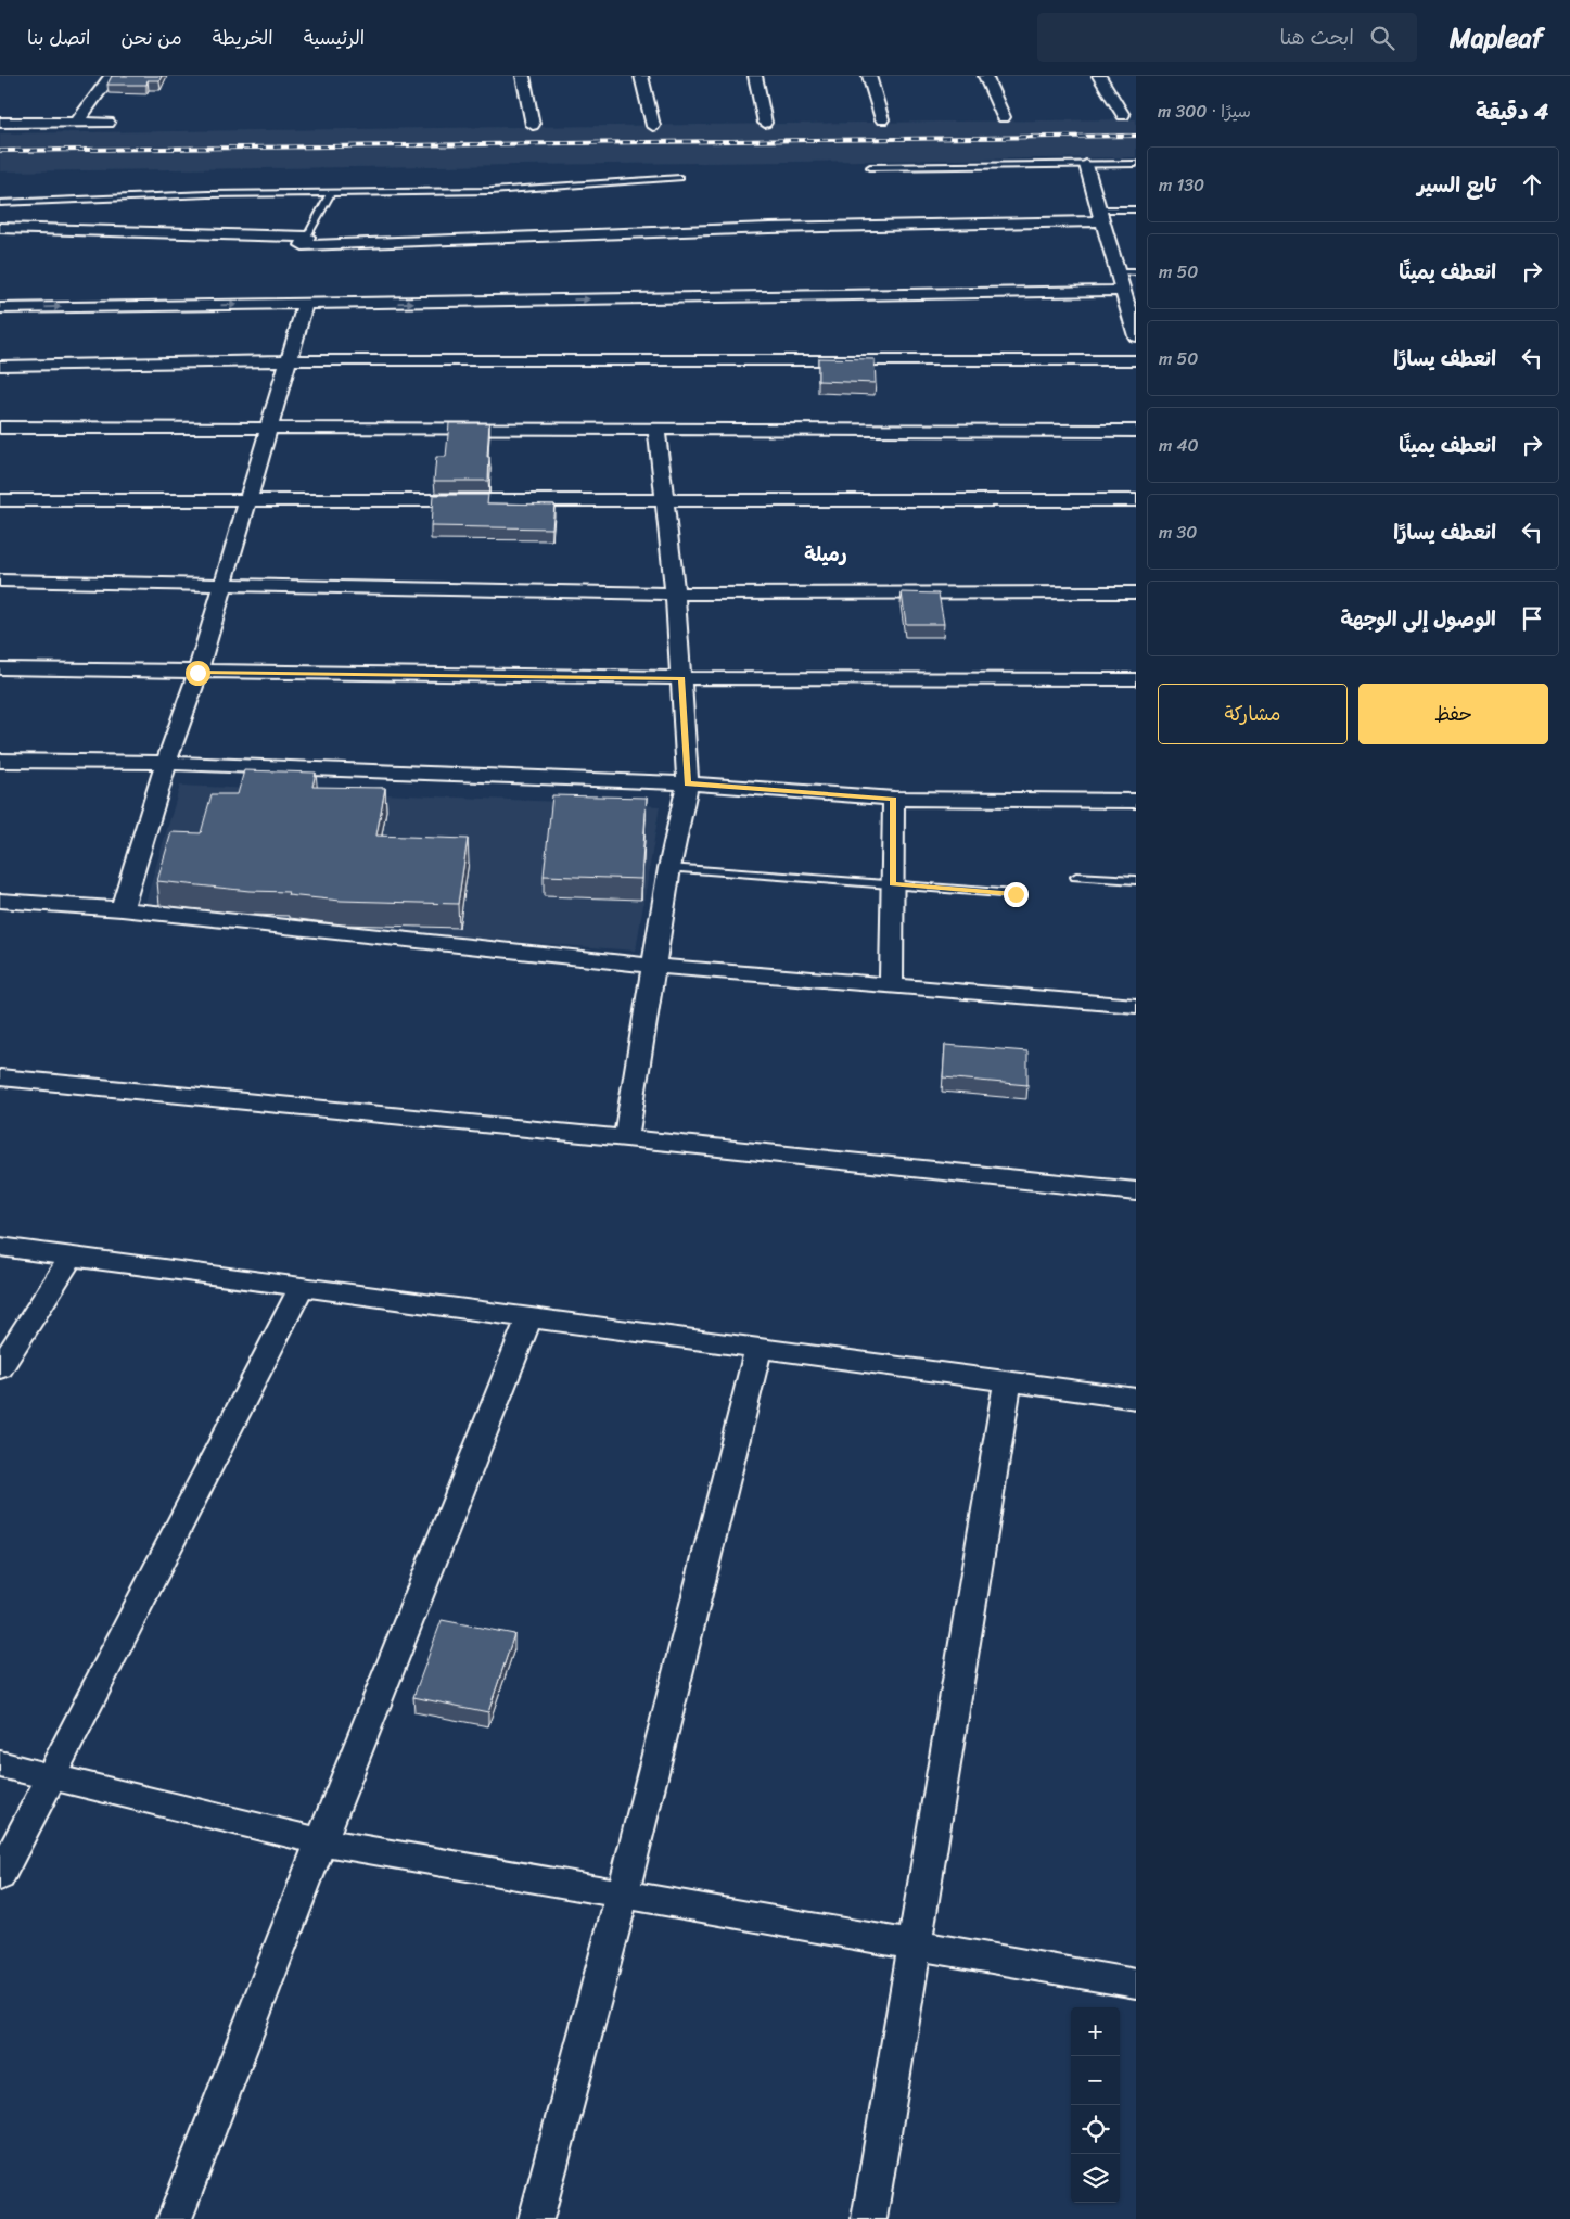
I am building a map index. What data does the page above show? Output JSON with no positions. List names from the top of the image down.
{
  "districts": ["رميلة"],
  "page": {
    "header": "Mapleaf",
    "search": "ابحث هنا",
    "nav": [
      "الرئيسية",
      "الخريطة",
      "من نحن",
      "اتصل بنا"
    ],
    "heading": ["4 دقيقة", "سيرًا · 300 m"],
    "list": [
      ["تابع السير", "130 m"],
      ["انعطف يمينًا", "50 m"],
      ["انعطف يسارًا", "50 m"],
      ["انعطف يمينًا", "40 m"],
      ["انعطف يسارًا", "30 m"],
      "الوصول إلى الوجهة"
    ],
    "buttons": ["حفظ", "مشاركة"],
    "map_buttons": ["+", "−"]
  }
}
